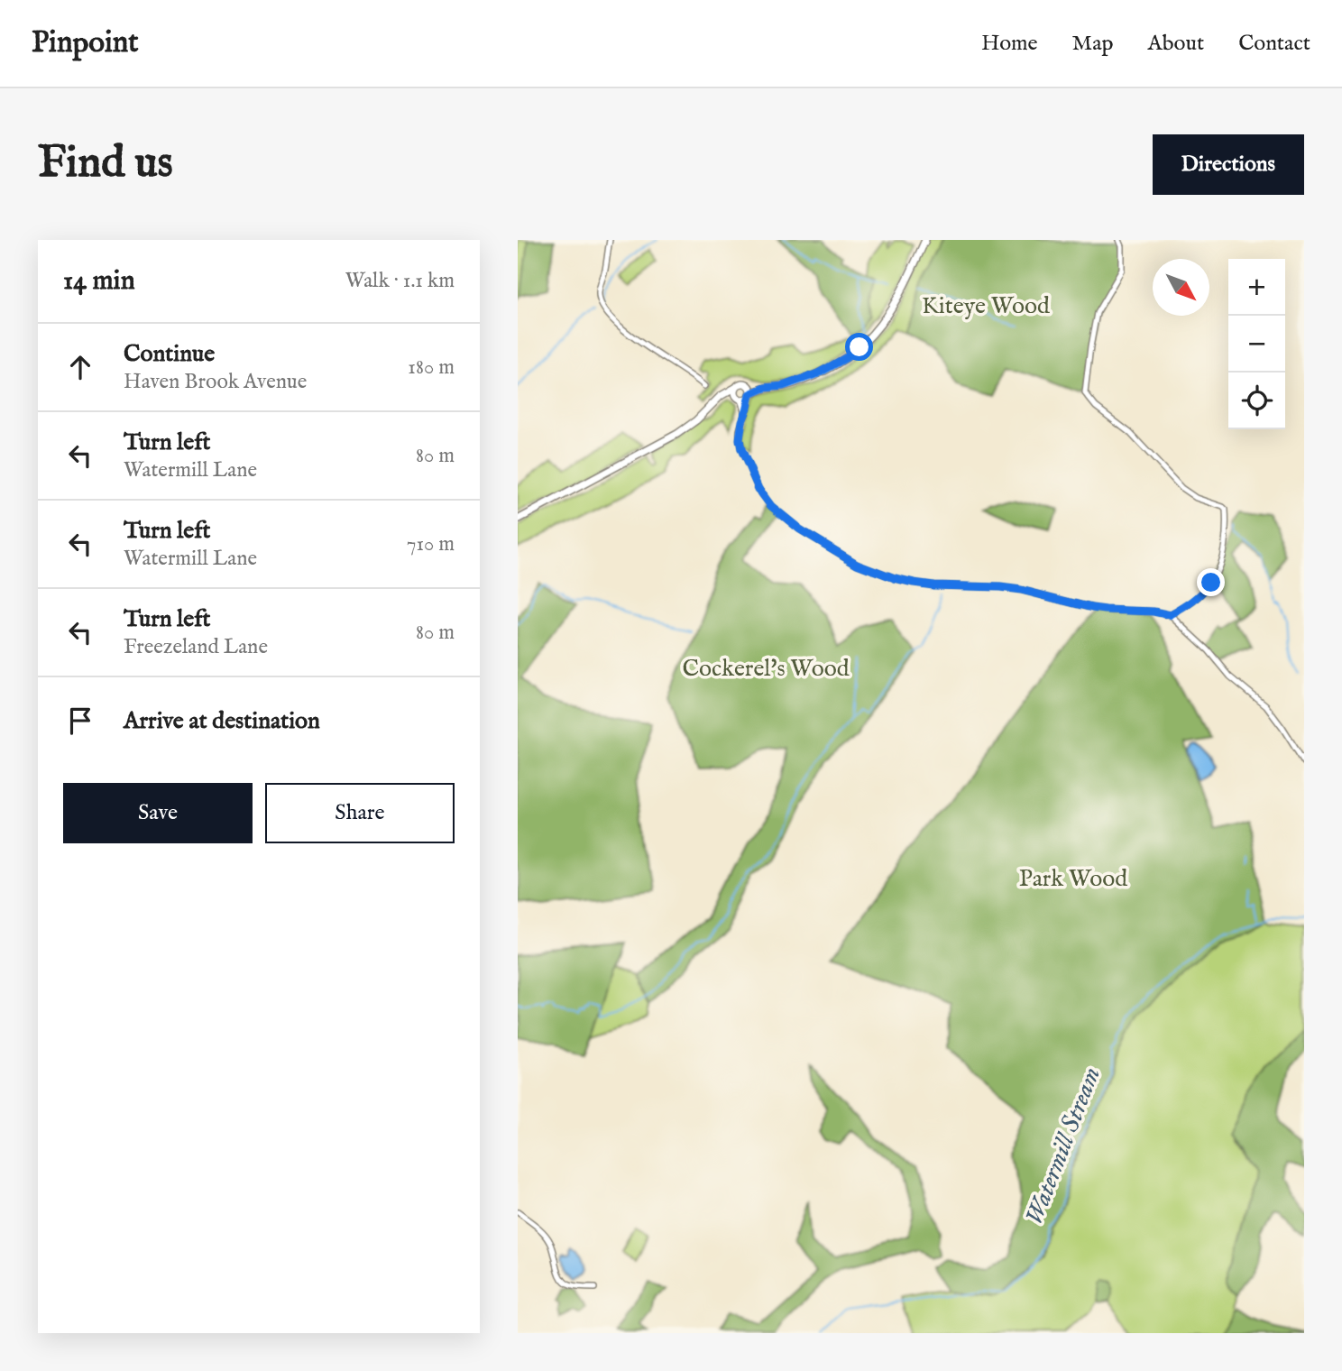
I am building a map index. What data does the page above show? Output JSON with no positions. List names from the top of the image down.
{
  "water": ["Watermill Stream"],
  "parks": ["Kiteye Wood", "Cockerel's Wood", "Park Wood"],
  "north": "bottom right",
  "page": {
    "header": "Pinpoint",
    "nav": [
      "Home",
      "Map",
      "About",
      "Contact"
    ],
    "buttons": [
      "Directions",
      ["Save", "Share"]
    ],
    "title": "Find us",
    "heading": ["14 min", "Walk · 1.1 km"],
    "map_buttons": ["+", "−"],
    "list": [
      ["Continue", "Haven Brook Avenue", "180 m"],
      ["Turn left", "Watermill Lane", "80 m"],
      ["Turn left", "Watermill Lane", "710 m"],
      ["Turn left", "Freezeland Lane", "80 m"],
      "Arrive at destination"
    ]
  }
}
